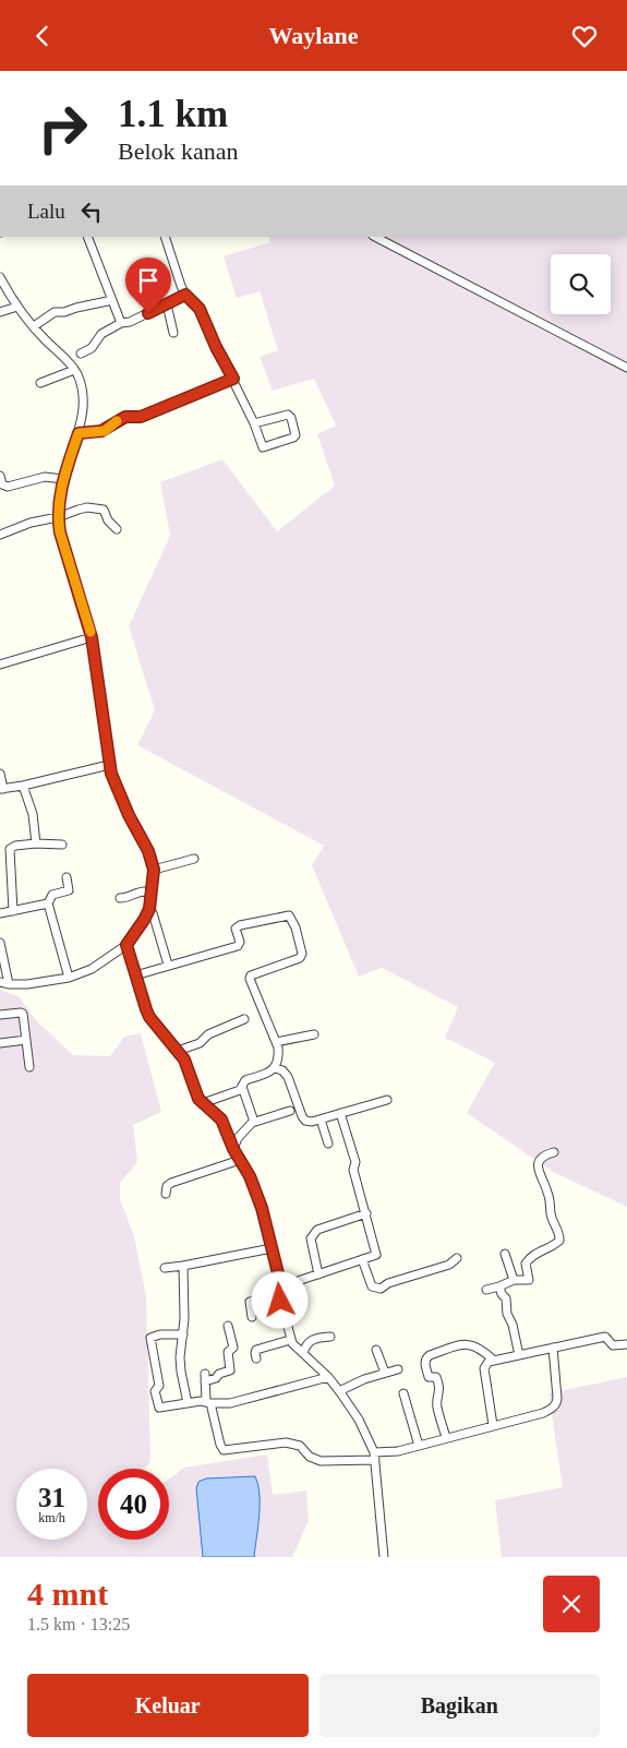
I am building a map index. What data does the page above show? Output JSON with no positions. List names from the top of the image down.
{
  "page": {
    "header": "Waylane",
    "turn": ["1.1 km", "Belok kanan"],
    "then": "Lalu",
    "speed": "31 km/h",
    "limit": "40",
    "heading": ["4 mnt", "1.5 km · 13:25"],
    "buttons": ["Keluar", "Bagikan"]
  }
}
